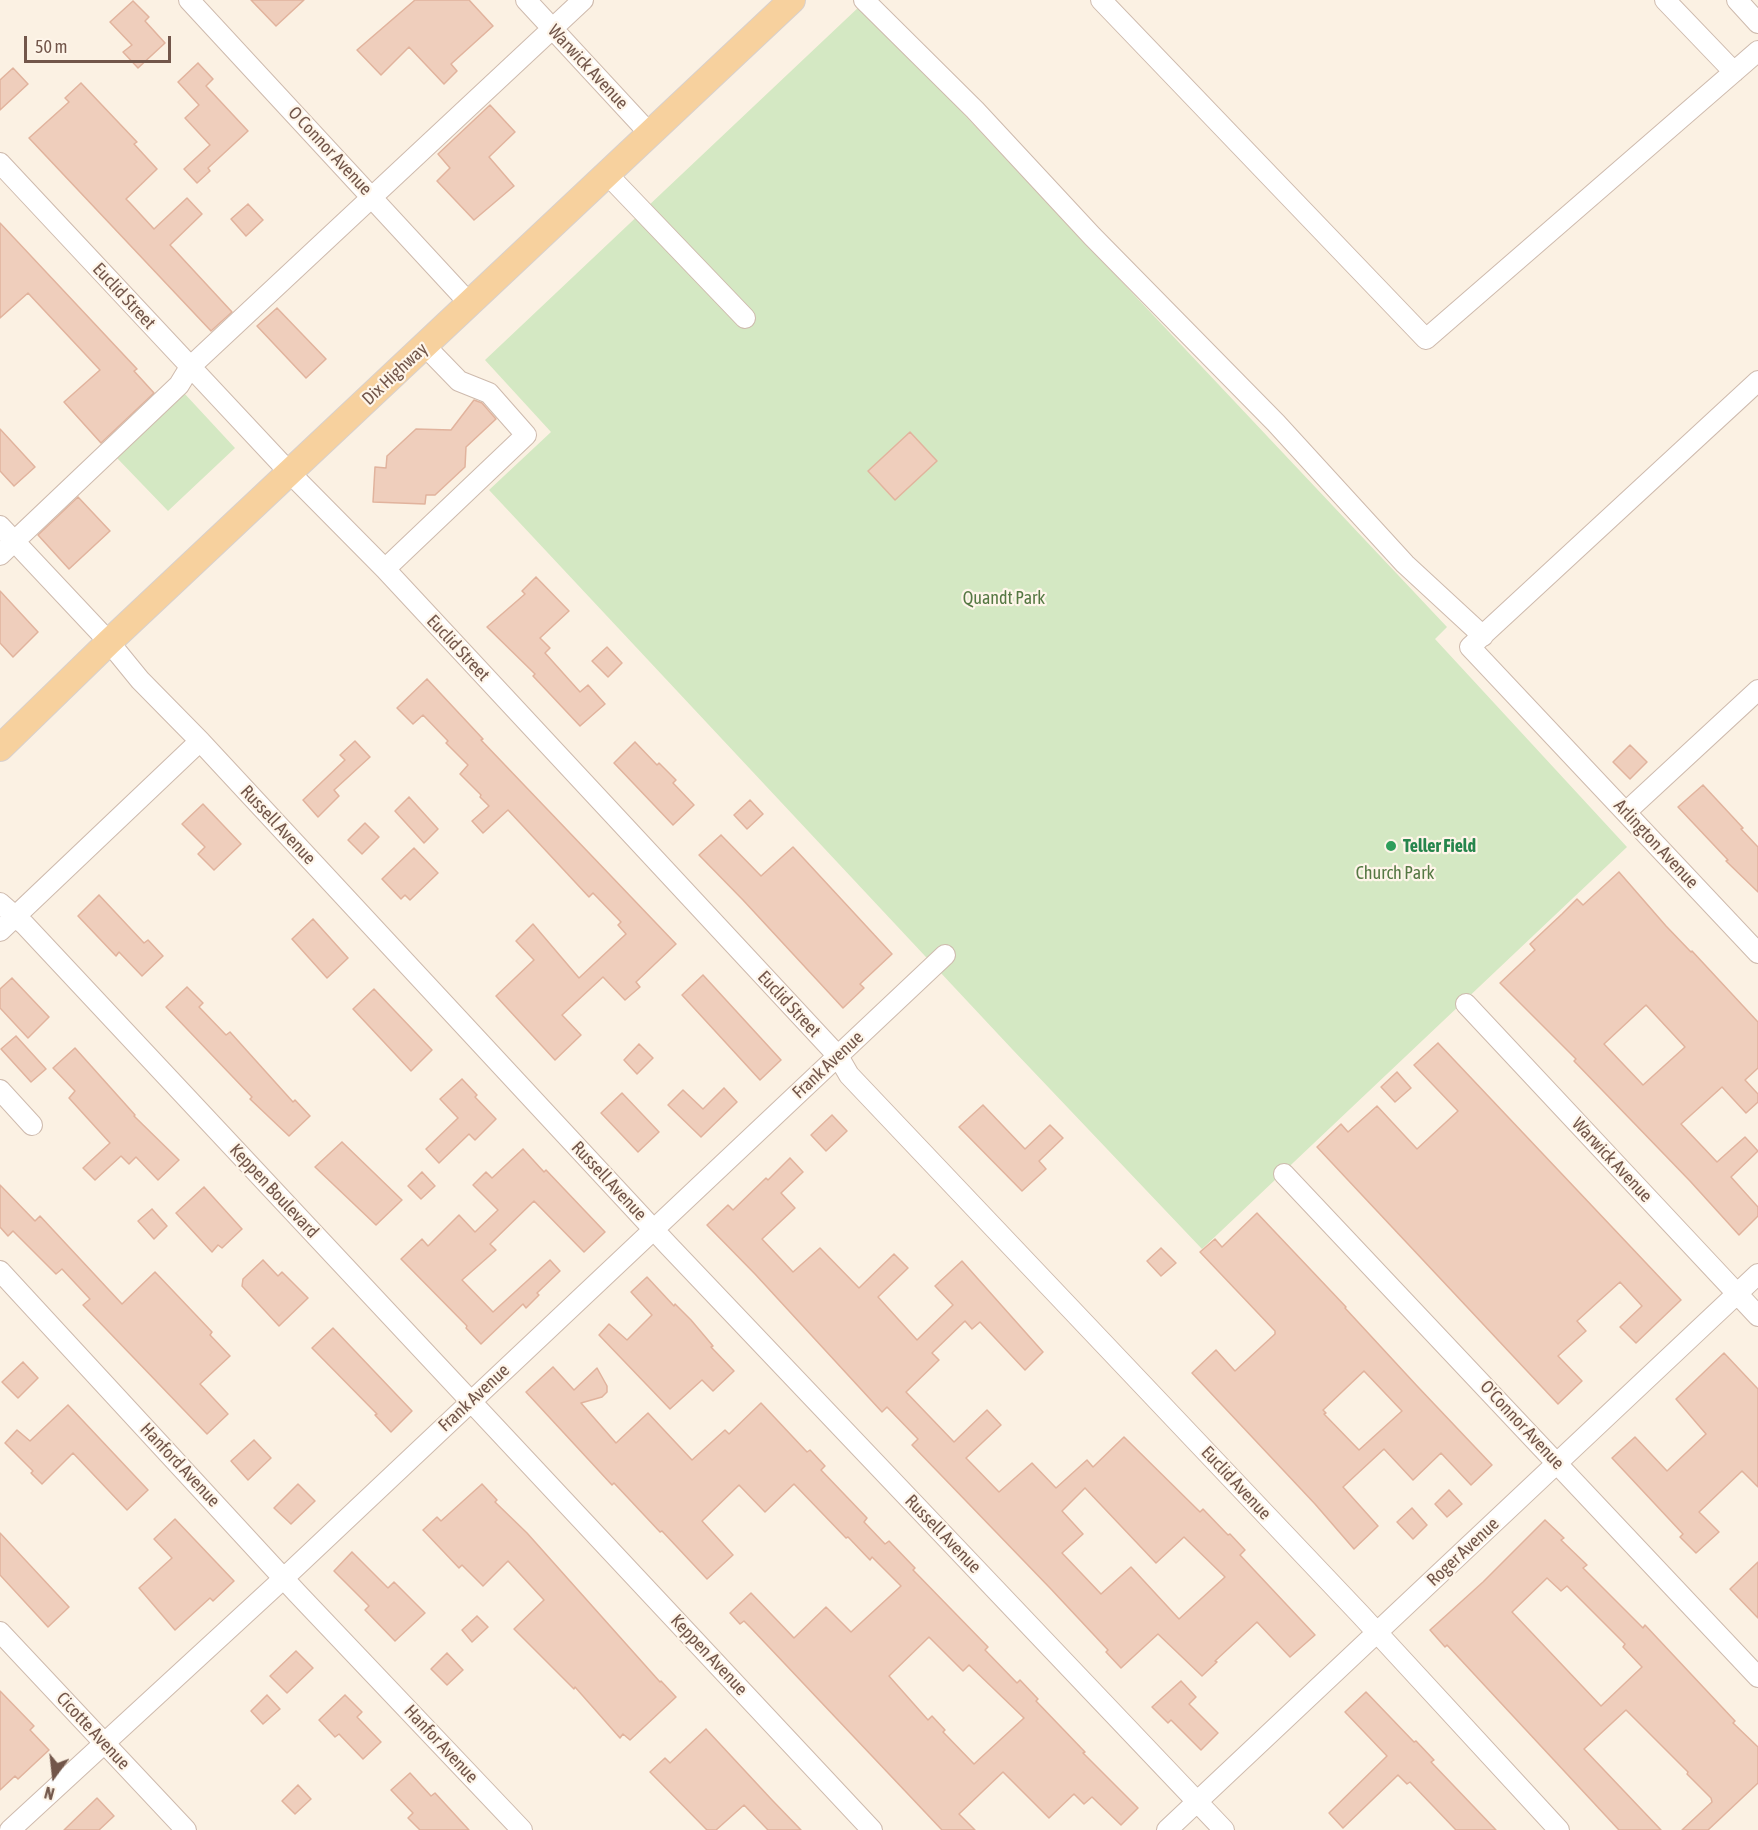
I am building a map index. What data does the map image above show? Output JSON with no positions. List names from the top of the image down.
{
  "streets": {
    "main road": ["Dix Highway"],
    "street": [
      "Warwick Avenue",
      "O Connor Avenue",
      "Euclid Street",
      "Russell Avenue",
      "Arlington Avenue",
      "Frank Avenue",
      "Keppen Boulevard",
      "O'Connor Avenue",
      "Hanford Avenue",
      "Euclid Avenue",
      "Roger Avenue",
      "Keppen Avenue",
      "Cicotte Avenue",
      "Hanfor Avenue"
    ]
  },
  "crossings": [
    ["Warwick Avenue", "Dix Highway"],
    ["Warwick Avenue", "Roger Avenue"],
    ["O Connor Avenue", "Dix Highway"],
    ["Euclid Street", "Dix Highway"],
    ["Euclid Street", "Frank Avenue"],
    ["Euclid Street", "Euclid Avenue"],
    ["Dix Highway", "Russell Avenue"],
    ["Russell Avenue", "Frank Avenue"],
    ["Russell Avenue", "Roger Avenue"],
    ["Frank Avenue", "Keppen Boulevard"],
    ["Frank Avenue", "Hanford Avenue"],
    ["Frank Avenue", "Cicotte Avenue"],
    ["Keppen Boulevard", "Keppen Avenue"],
    ["O'Connor Avenue", "Roger Avenue"],
    ["Hanford Avenue", "Hanfor Avenue"],
    ["Euclid Avenue", "Roger Avenue"]
  ],
  "parks": ["Quandt Park", "Church Park"],
  "places": ["Teller Field"],
  "scale_bar": "50 m",
  "north": "bottom"
}
